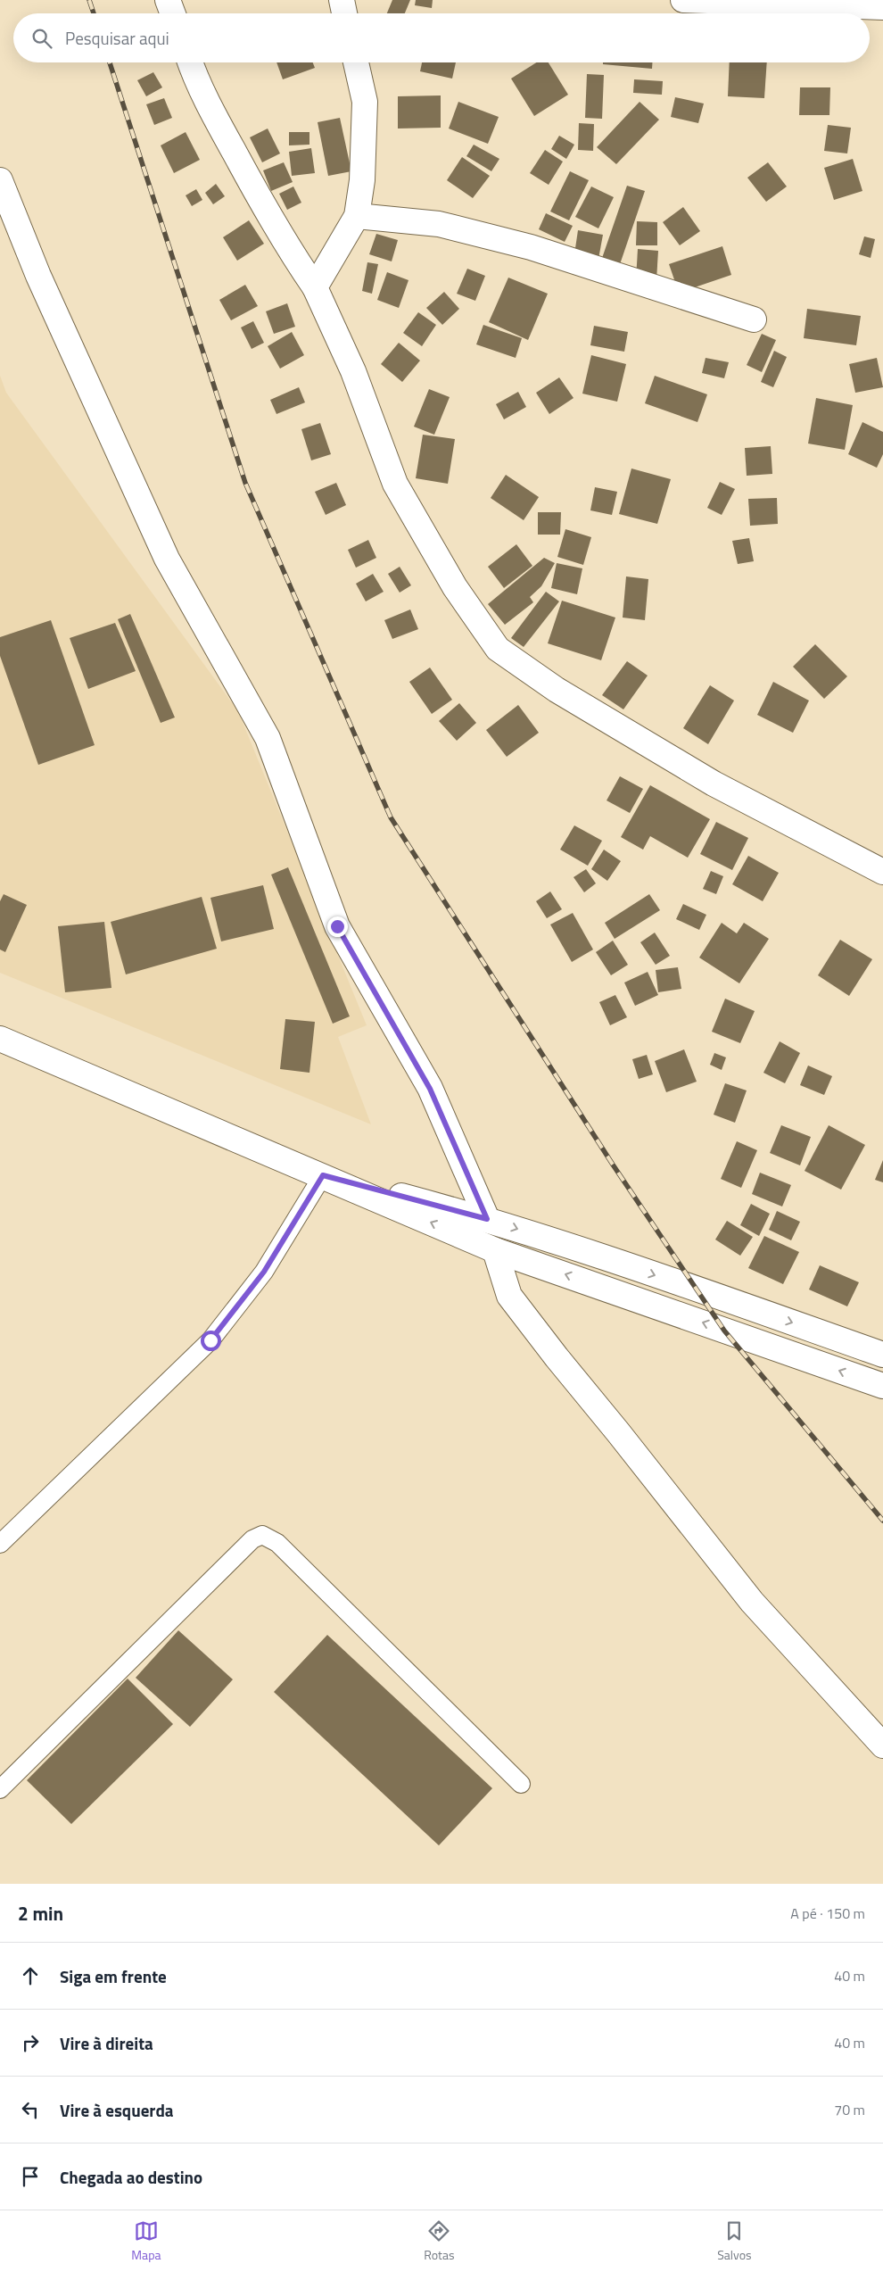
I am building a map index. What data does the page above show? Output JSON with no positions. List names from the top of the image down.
{
  "page": {
    "search": "Pesquisar aqui",
    "heading": ["2 min", "A pé · 150 m"],
    "list": [
      ["Siga em frente", "40 m"],
      ["Vire à direita", "40 m"],
      ["Vire à esquerda", "70 m"],
      "Chegada ao destino"
    ],
    "nav": ["Mapa", "Rotas", "Salvos"]
  }
}
